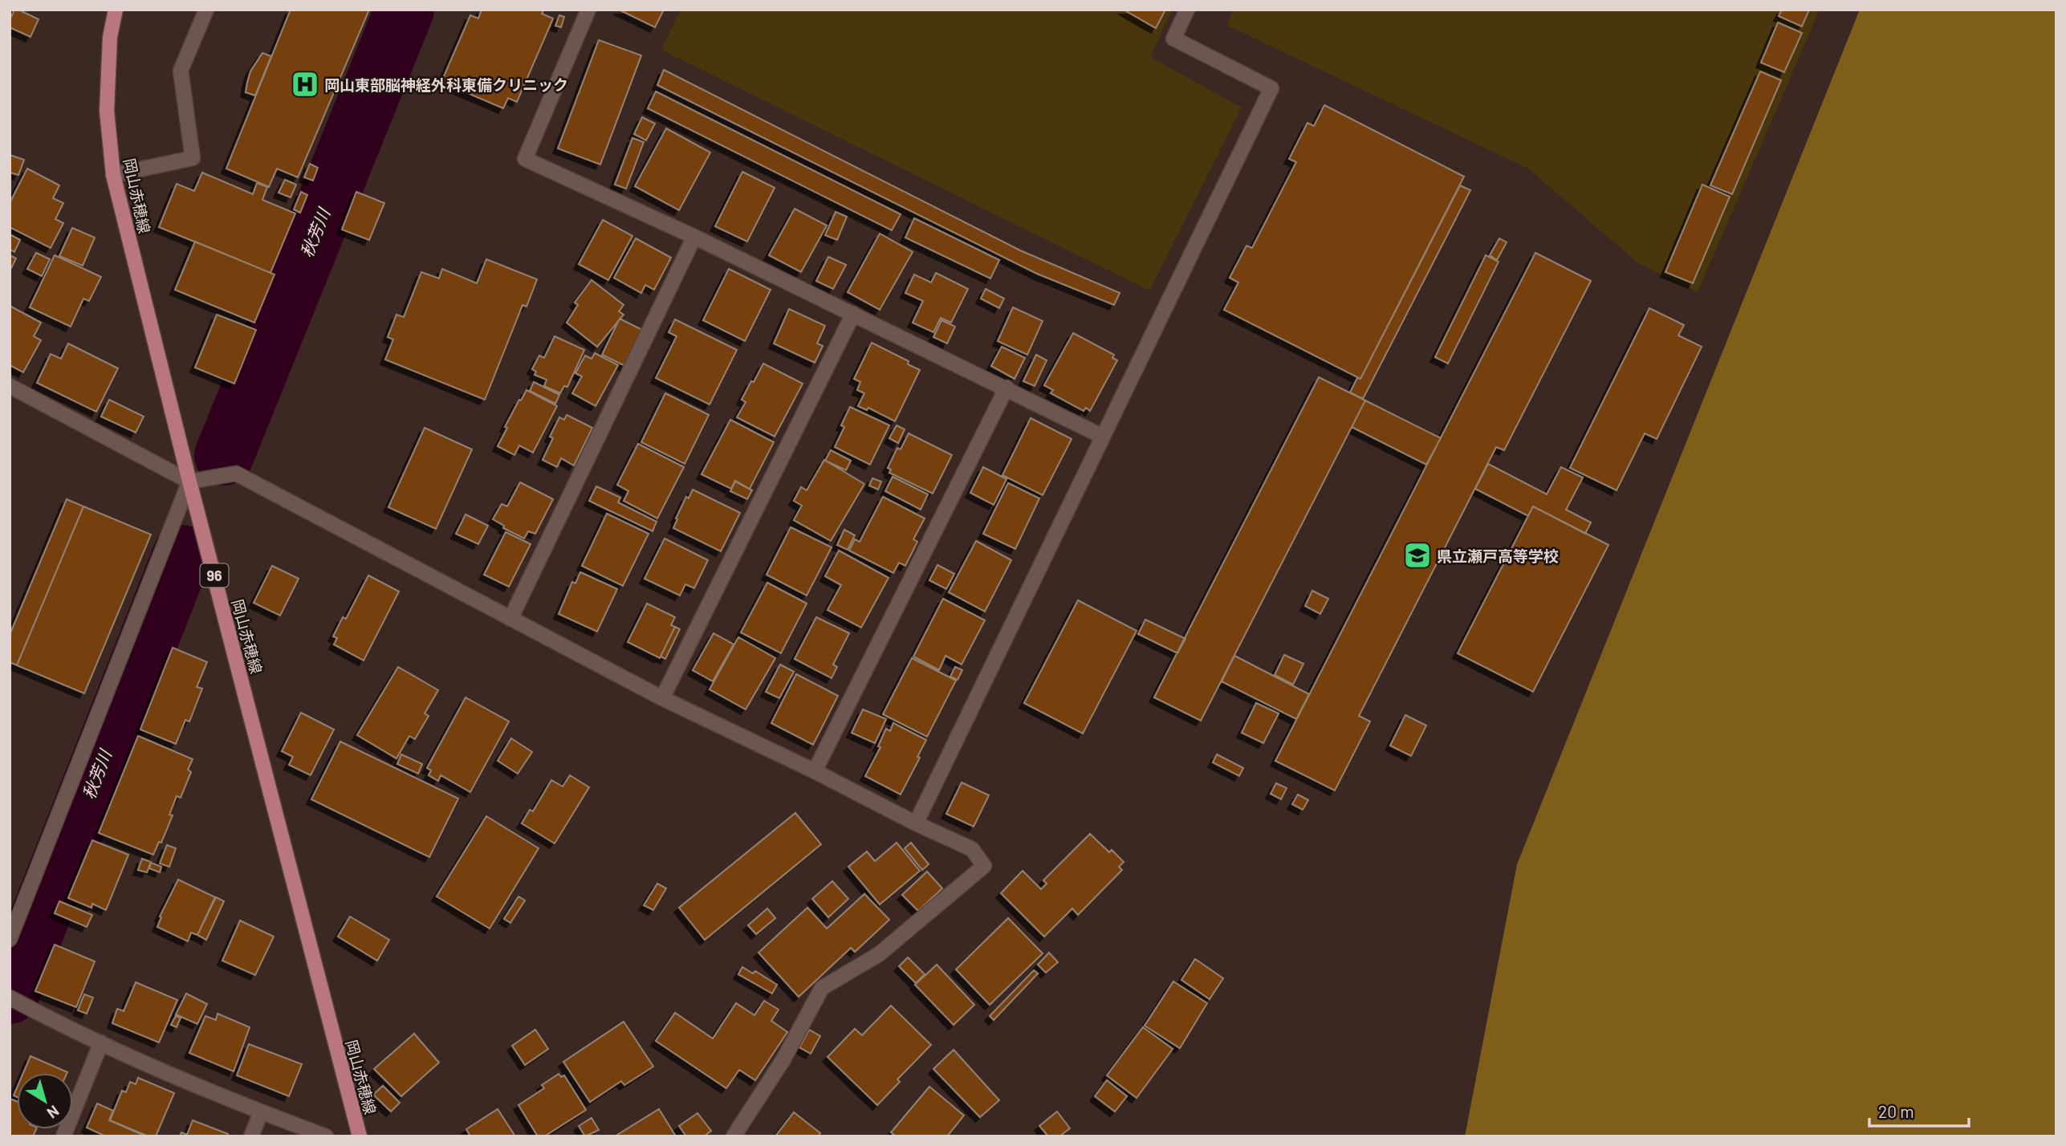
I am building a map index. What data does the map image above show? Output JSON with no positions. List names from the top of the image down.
{
  "streets": {
    "main road": ["岡山赤穂線", "96"]
  },
  "water": ["秋芳川"],
  "places": {
    "hospital": ["岡山東部脳神経外科東備クリニック"],
    "school or university": ["県立瀬戸高等学校"]
  },
  "scale_bar": "20 m",
  "north": "bottom right"
}
